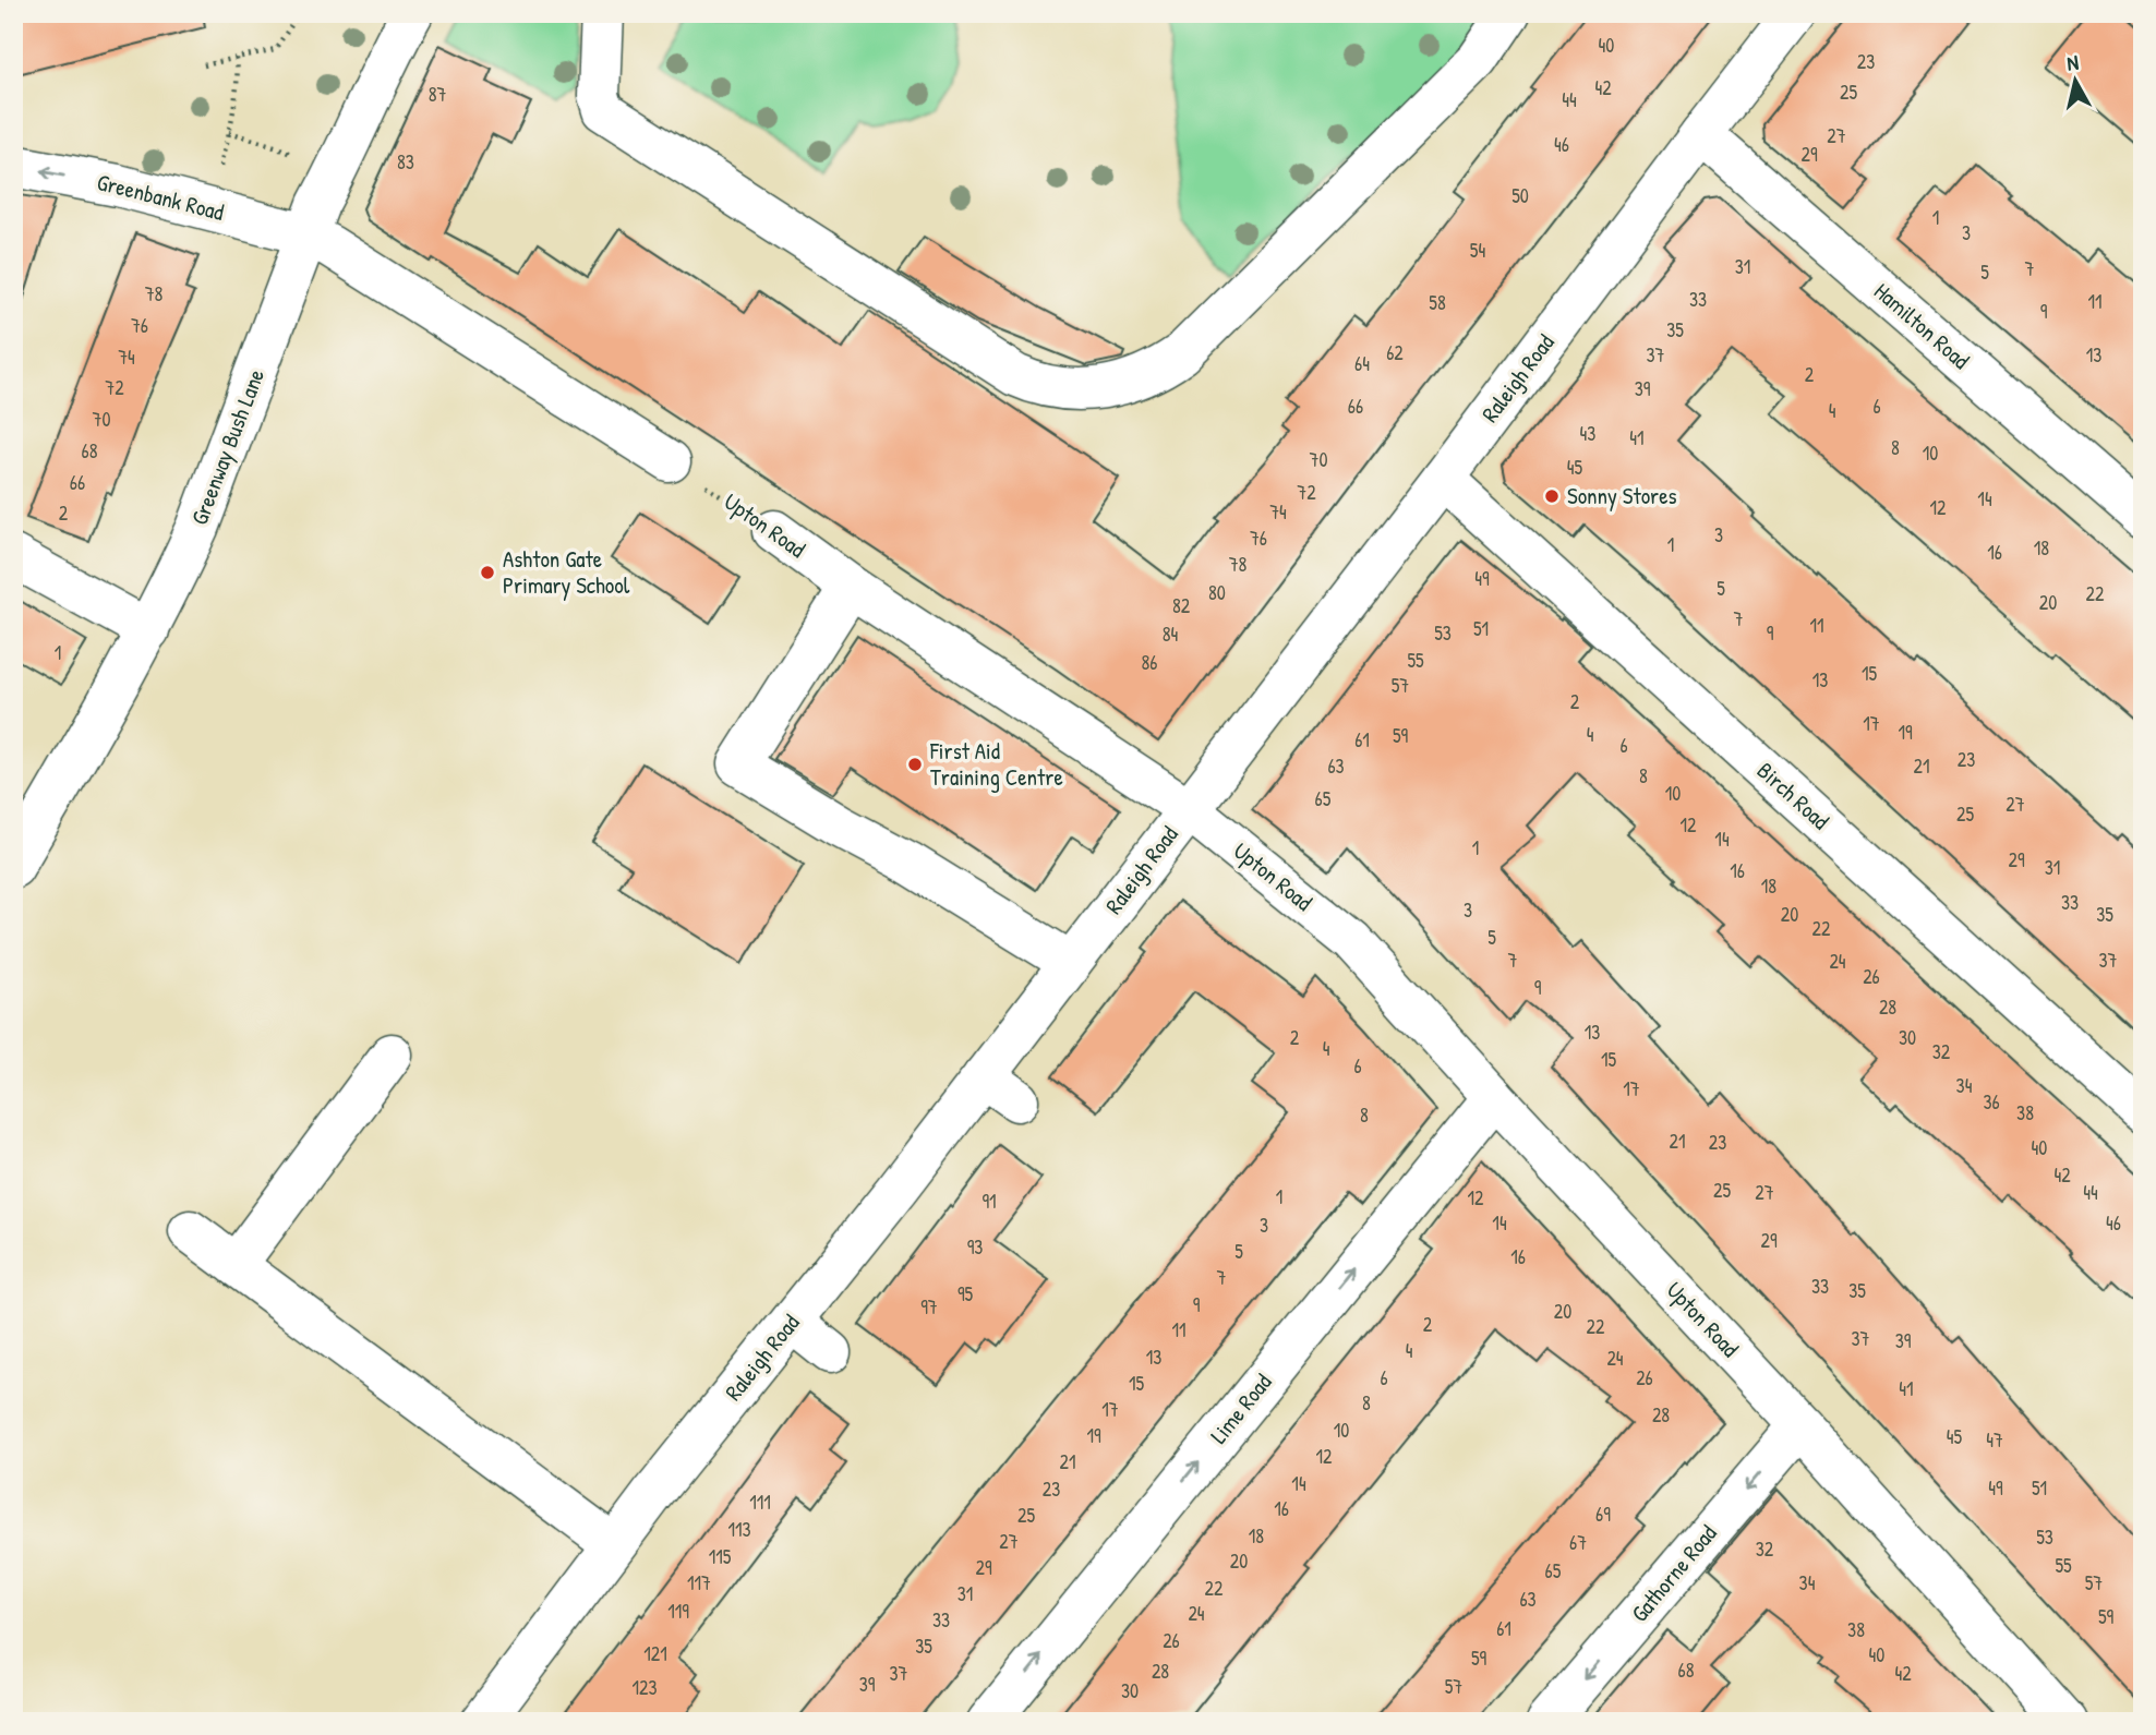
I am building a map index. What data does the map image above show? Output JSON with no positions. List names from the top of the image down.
{
  "streets": {
    "street": [
      "Greenbank Road",
      "Hamilton Road",
      "Raleigh Road",
      "Greenway Bush Lane",
      "Upton Road",
      "Birch Road",
      "Lime Road",
      "Gathorne Road"
    ]
  },
  "crossings": [
    ["Greenbank Road", "Greenway Bush Lane"],
    ["Hamilton Road", "Raleigh Road"],
    ["Raleigh Road", "Upton Road"],
    ["Raleigh Road", "Birch Road"],
    ["Upton Road", "Lime Road"],
    ["Upton Road", "Gathorne Road"]
  ],
  "one_way": ["Greenbank Road", "Lime Road", "Gathorne Road"],
  "places": ["Sonny Stores", "Ashton Gate Primary School", "First Aid Training Centre"],
  "house_numbers": [
    "40",
    "23",
    "42",
    "25",
    "87",
    "44",
    "27",
    "46",
    "29",
    "83",
    "50",
    "1",
    "3",
    "54",
    "31",
    "7",
    "5",
    "78",
    "33",
    "11",
    "58",
    "9",
    "76",
    "35",
    "62",
    "37",
    "13",
    "74",
    "64",
    "2",
    "72",
    "39",
    "66",
    "6",
    "4",
    "70",
    "43",
    "41",
    "8",
    "68",
    "10",
    "70",
    "45",
    "66",
    "72",
    "14",
    "12",
    "74",
    "2",
    "3",
    "76",
    "1",
    "18",
    "16",
    "78",
    "49",
    "5",
    "80",
    "22",
    "20",
    "82",
    "7",
    "11",
    "51",
    "53",
    "9",
    "84",
    "1",
    "55",
    "86",
    "15",
    "13",
    "57",
    "2",
    "17",
    "19",
    "4",
    "59",
    "61",
    "6",
    "23",
    "63",
    "21",
    "8",
    "10",
    "65",
    "27",
    "25",
    "12",
    "14",
    "1",
    "29",
    "31",
    "16",
    "18",
    "33",
    "3",
    "20",
    "35",
    "22",
    "5",
    "7",
    "37",
    "24",
    "26",
    "9",
    "28",
    "13",
    "2",
    "30",
    "4",
    "32",
    "15",
    "6",
    "34",
    "17",
    "36",
    "38",
    "8",
    "21",
    "23",
    "40",
    "42",
    "25",
    "27",
    "44",
    "1",
    "12",
    "91",
    "14",
    "46",
    "3",
    "29",
    "93",
    "5",
    "16",
    "7",
    "33",
    "35",
    "95",
    "9",
    "97",
    "20",
    "2",
    "22",
    "11",
    "37",
    "39",
    "4",
    "13",
    "24",
    "6",
    "26",
    "15",
    "41",
    "8",
    "17",
    "28",
    "10",
    "19",
    "45",
    "47",
    "12",
    "21",
    "14",
    "49",
    "51",
    "23",
    "111",
    "16",
    "69",
    "25",
    "113",
    "18",
    "53",
    "27",
    "67",
    "32",
    "115",
    "20",
    "55",
    "29",
    "65",
    "117",
    "34",
    "57",
    "22",
    "31",
    "63",
    "119",
    "24",
    "59",
    "33",
    "61",
    "38",
    "26",
    "35",
    "121",
    "40",
    "59",
    "68",
    "28",
    "37",
    "42",
    "39",
    "57",
    "123",
    "30"
  ],
  "north": "top"
}
